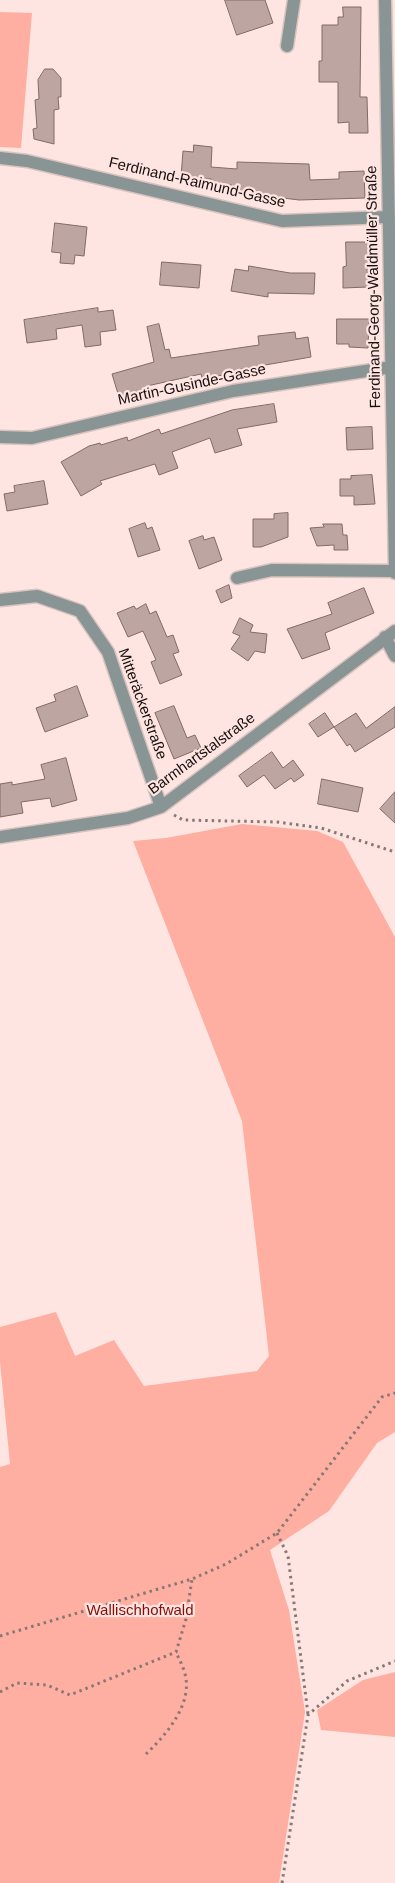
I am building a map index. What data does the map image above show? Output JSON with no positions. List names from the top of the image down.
{
  "streets": {
    "street": [
      "Ferdinand-Raimund-Gasse",
      "Ferdinand-Georg-Waldmüller Straße",
      "Martin-Gusinde-Gasse",
      "Mitteräckerstraße",
      "Barmhartstalstraße"
    ]
  },
  "crossings": [
    ["Ferdinand-Raimund-Gasse", "Ferdinand-Georg-Waldmüller Straße"],
    ["Ferdinand-Georg-Waldmüller Straße", "Martin-Gusinde-Gasse"],
    ["Mitteräckerstraße", "Barmhartstalstraße"]
  ],
  "parks": ["Wallischhofwald"]
}
